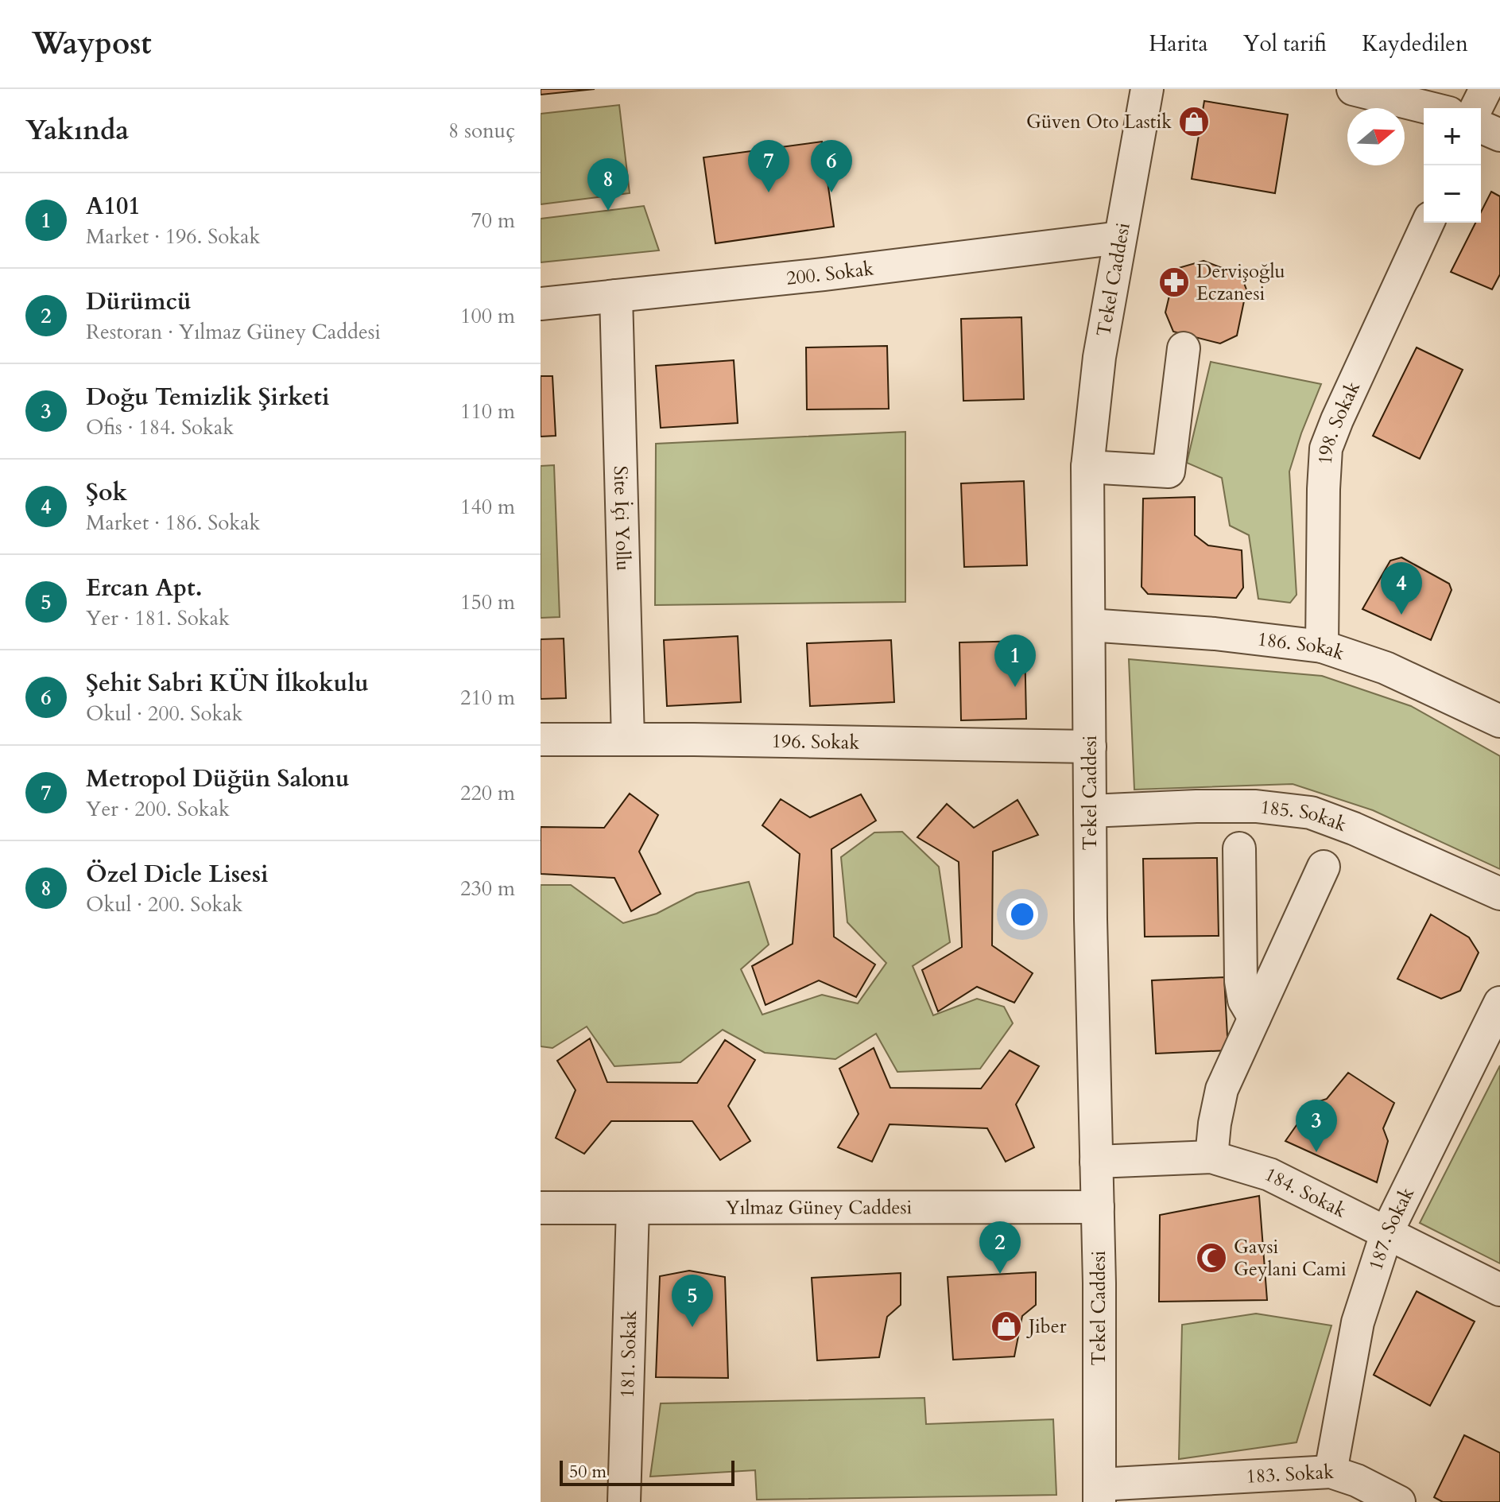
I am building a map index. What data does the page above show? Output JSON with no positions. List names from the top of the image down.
{
  "streets": {
    "street": [
      "200. Sokak",
      "Tekel Caddesi",
      "198. Sokak",
      "Site İçi Yollu",
      "186. Sokak",
      "196. Sokak",
      "185. Sokak",
      "184. Sokak",
      "Yılmaz Güney Caddesi",
      "187. Sokak",
      "181. Sokak",
      "183. Sokak"
    ]
  },
  "crossings": [
    ["200. Sokak", "Tekel Caddesi"],
    ["200. Sokak", "Site İçi Yollu"],
    ["Tekel Caddesi", "186. Sokak"],
    ["Tekel Caddesi", "196. Sokak"],
    ["Tekel Caddesi", "185. Sokak"],
    ["Tekel Caddesi", "184. Sokak"],
    ["Tekel Caddesi", "Yılmaz Güney Caddesi"],
    ["Tekel Caddesi", "183. Sokak"],
    ["198. Sokak", "186. Sokak"],
    ["Site İçi Yollu", "196. Sokak"],
    ["184. Sokak", "187. Sokak"],
    ["Yılmaz Güney Caddesi", "181. Sokak"],
    ["187. Sokak", "183. Sokak"]
  ],
  "places": {
    "shop": ["Güven Oto Lastik", "Jiber"],
    "pharmacy": ["Dervişoğlu Eczanesi"],
    "mosque": ["Gavsi Geylani Cami"]
  },
  "scale_bar": "50 m",
  "north": "right",
  "page": {
    "header": "Waypost",
    "nav": ["Harita", "Yol tarifi", "Kaydedilen"],
    "heading": ["Yakında", "8 sonuç"],
    "map_buttons": ["+", "−"],
    "pins": [
      "6",
      "7",
      "8",
      "4",
      "1",
      "3",
      "2",
      "5"
    ],
    "list": [
      {
        "mark": "1",
        "name": "A101",
        "note": "Market · 196. Sokak",
        "value": "70 m"
      },
      {
        "mark": "2",
        "name": "Dürümcü",
        "note": "Restoran · Yılmaz Güney Caddesi",
        "value": "100 m"
      },
      {
        "mark": "3",
        "name": "Doğu Temizlik Şirketi",
        "note": "Ofis · 184. Sokak",
        "value": "110 m"
      },
      {
        "mark": "4",
        "name": "Şok",
        "note": "Market · 186. Sokak",
        "value": "140 m"
      },
      {
        "mark": "5",
        "name": "Ercan Apt.",
        "note": "Yer · 181. Sokak",
        "value": "150 m"
      },
      {
        "mark": "6",
        "name": "Şehit Sabri KÜN İlkokulu",
        "note": "Okul · 200. Sokak",
        "value": "210 m"
      },
      {
        "mark": "7",
        "name": "Metropol Düğün Salonu",
        "note": "Yer · 200. Sokak",
        "value": "220 m"
      },
      {
        "mark": "8",
        "name": "Özel Dicle Lisesi",
        "note": "Okul · 200. Sokak",
        "value": "230 m"
      }
    ],
    "scale": "50 m"
  }
}
